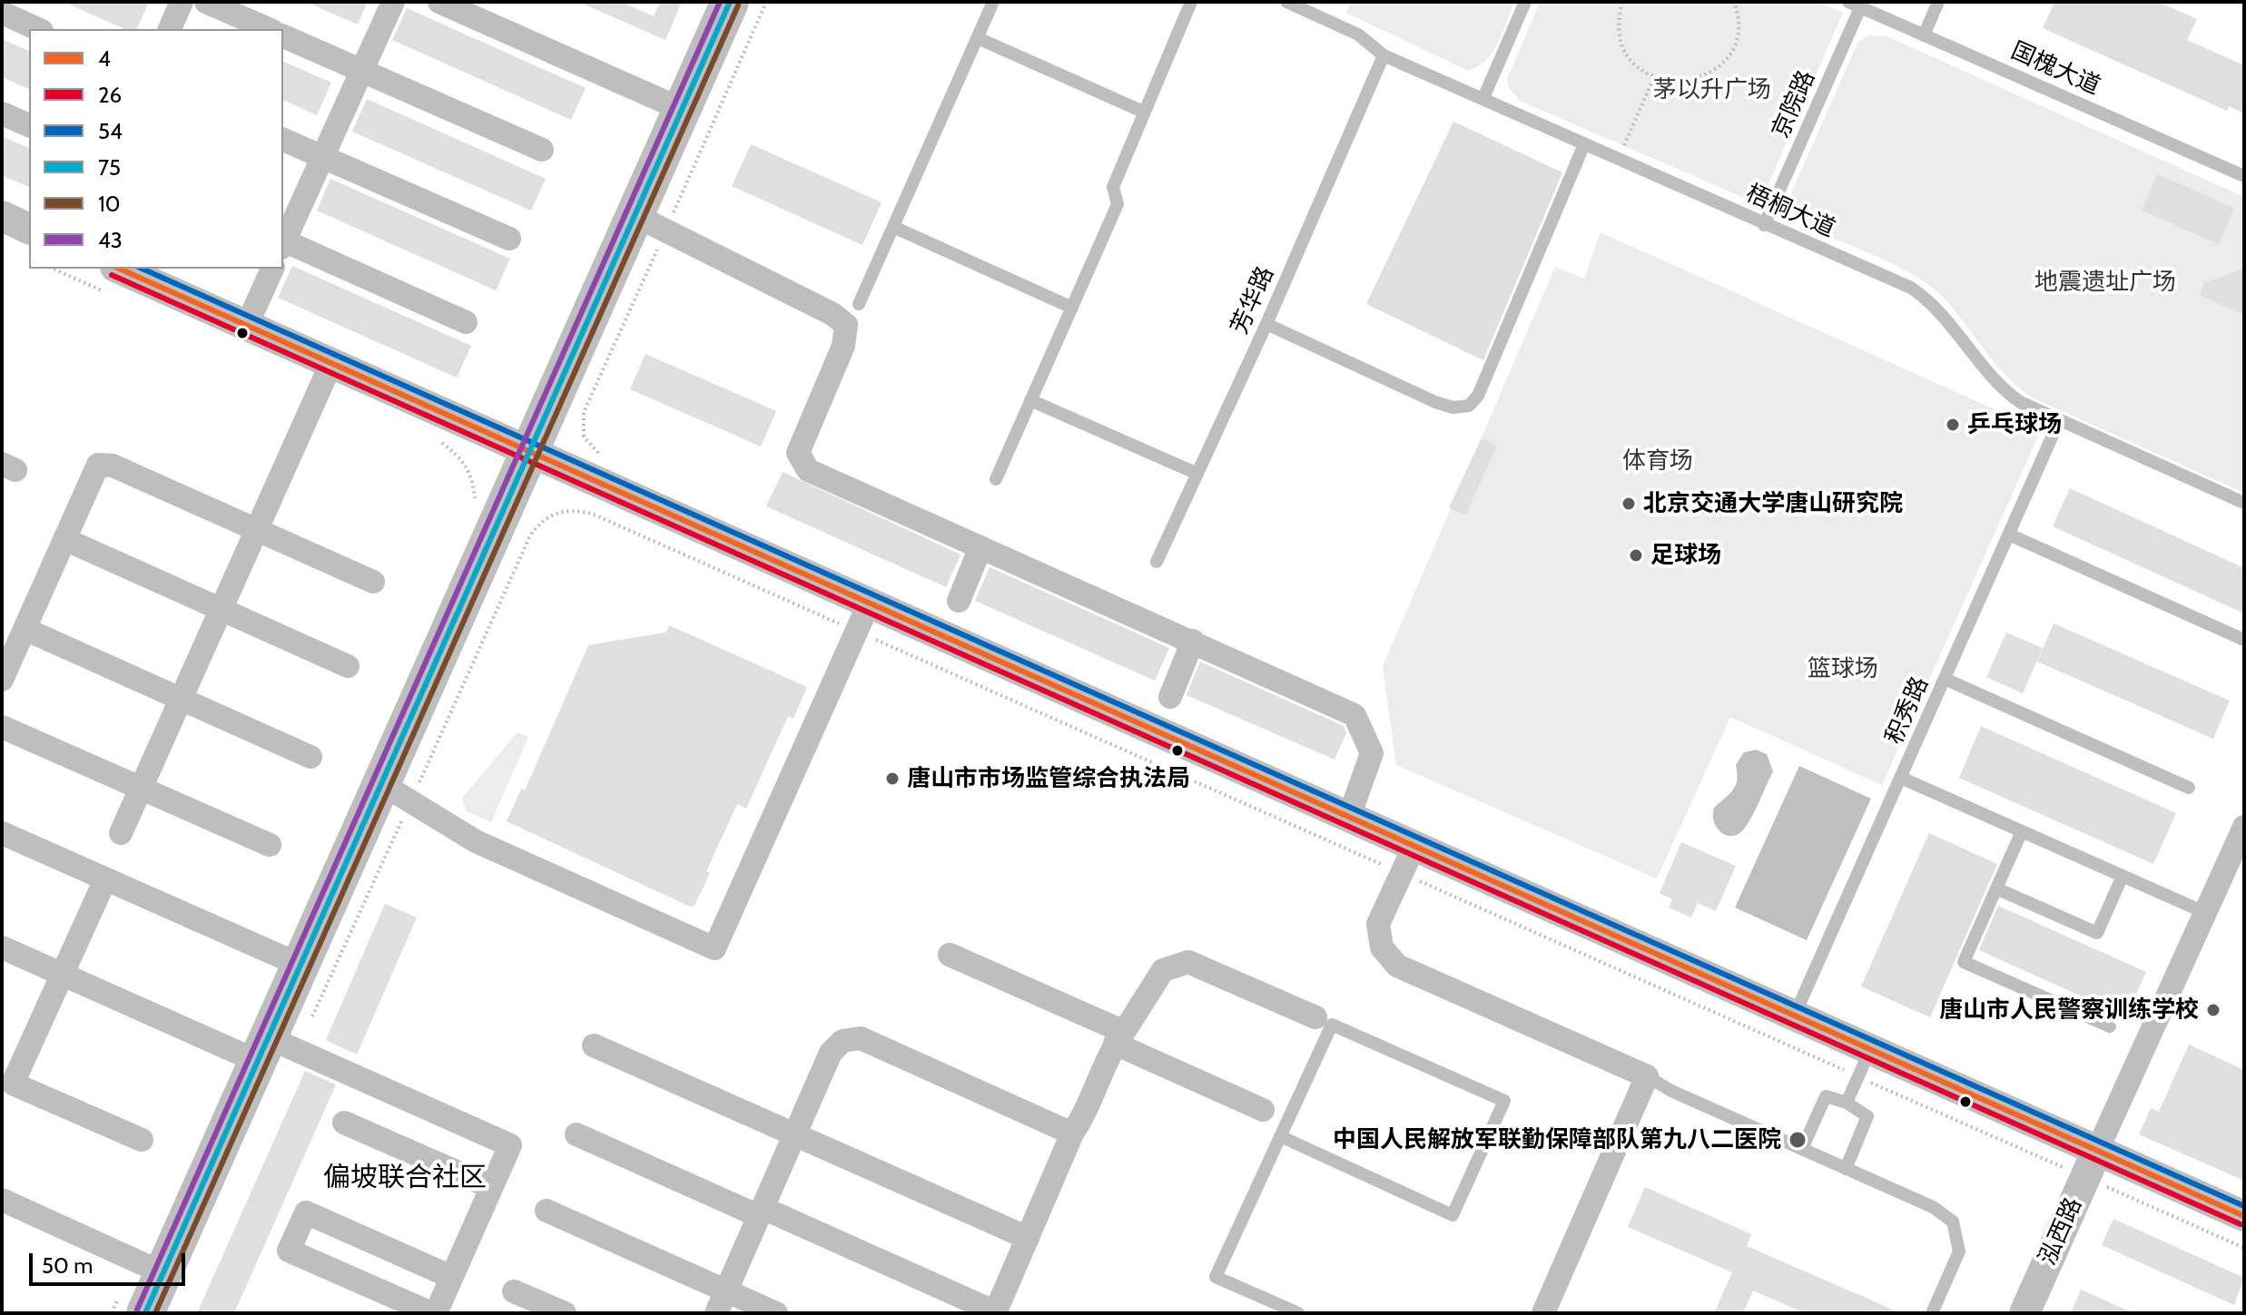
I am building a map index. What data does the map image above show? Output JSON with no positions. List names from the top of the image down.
{
  "streets": {
    "street": ["泓西路"],
    "lane": [
      "国槐大道",
      "京院路",
      "梧桐大道",
      "芳华路",
      "积秀路"
    ]
  },
  "crossings": [
    ["国槐大道", "京院路"],
    ["京院路", "梧桐大道"],
    ["梧桐大道", "芳华路"],
    ["梧桐大道", "积秀路"]
  ],
  "districts": ["偏坡联合社区"],
  "parks": [
    "茅以升广场",
    "地震遗址广场",
    "体育场",
    "篮球场"
  ],
  "places": [
    "乒乓球场",
    "北京交通大学唐山研究院",
    "足球场",
    "唐山市市场监管综合执法局",
    "唐山市人民警察训练学校",
    "中国人民解放军联勤保障部队第九八二医院"
  ],
  "lines": [
    "transit line 75",
    "transit line 43",
    "transit line 10",
    "transit line 4",
    "transit line 54",
    "transit line 26"
  ],
  "legend": [
    "4",
    "26",
    "54",
    "75",
    "10",
    "43"
  ],
  "scale_bar": "50 m"
}
